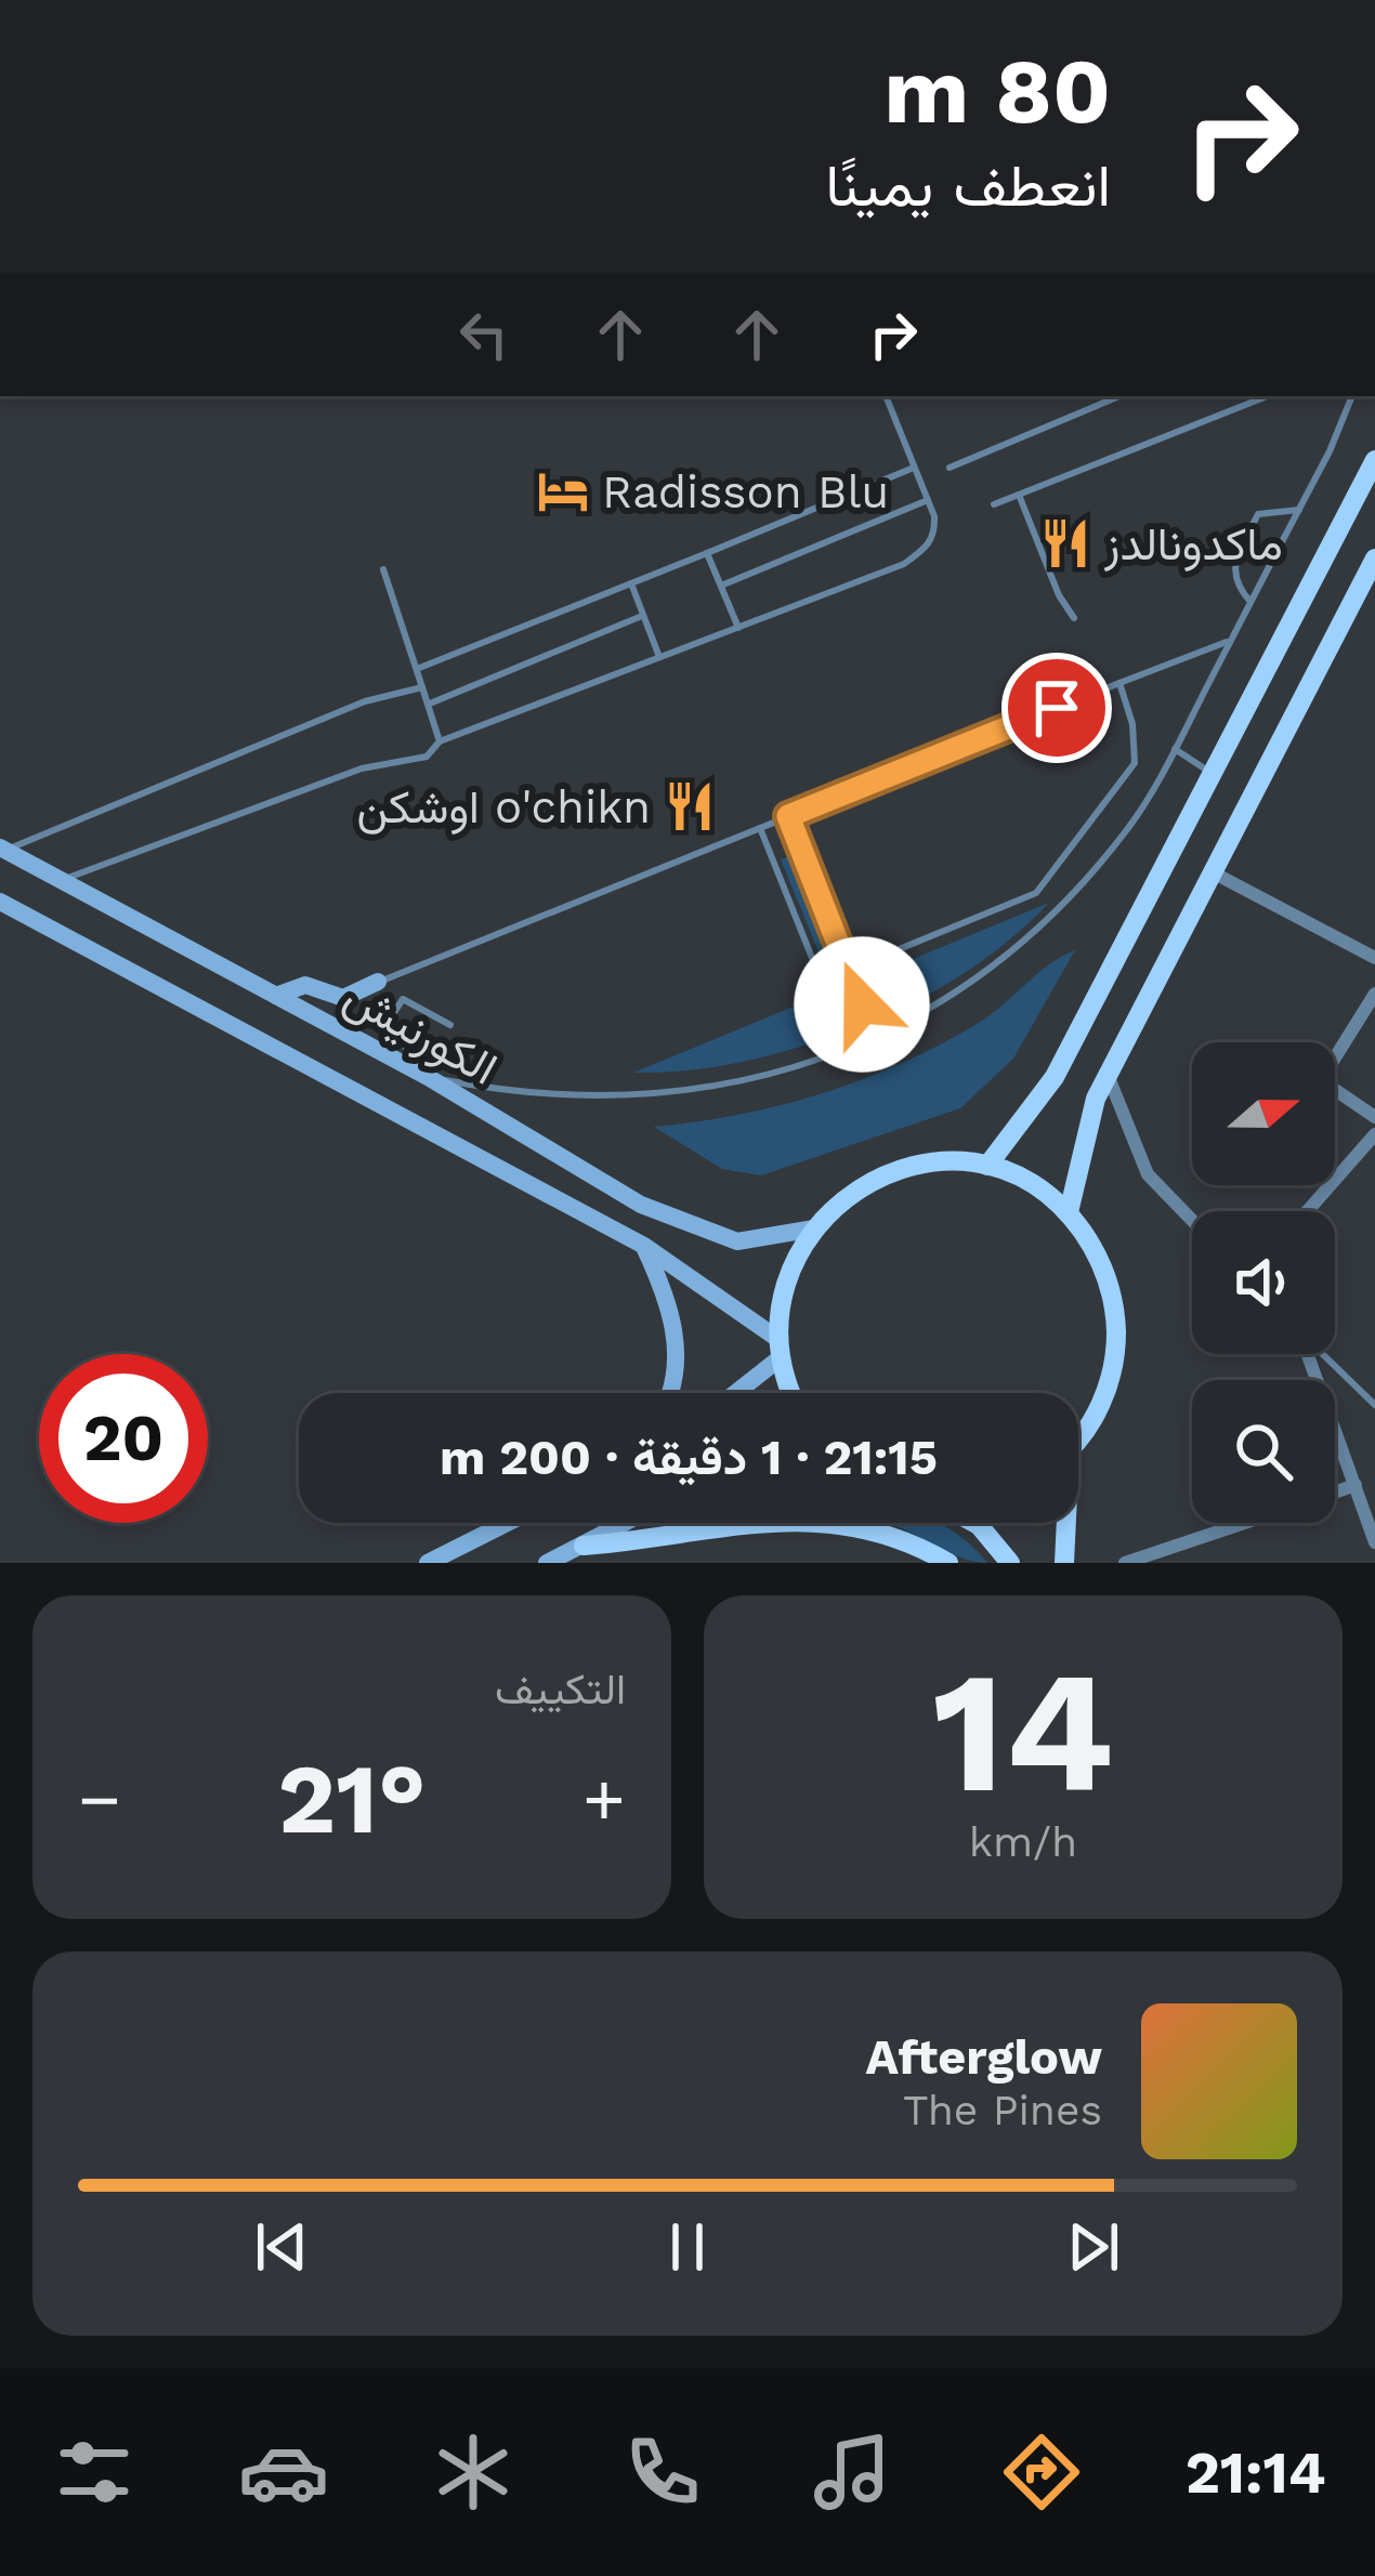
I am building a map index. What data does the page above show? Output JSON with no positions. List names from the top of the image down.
{
  "streets": {
    "main road": ["الكورنيش"]
  },
  "places": {
    "hotel": ["Radisson Blu"],
    "restaurant": ["ماكدونالدز", "اوشكن o'chikn"]
  },
  "north": "right",
  "page": {
    "turn": ["80 m", "انعطف يمينًا"],
    "limit": "20",
    "trip": "21:15 · 1 دقيقة · 200 m",
    "tile": [
      ["14", "km/h"],
      "التكييف"
    ],
    "heat": ["−", "21°", "+"],
    "song": ["Afterglow", "The Pines"],
    "tabs": "21:14"
  }
}
